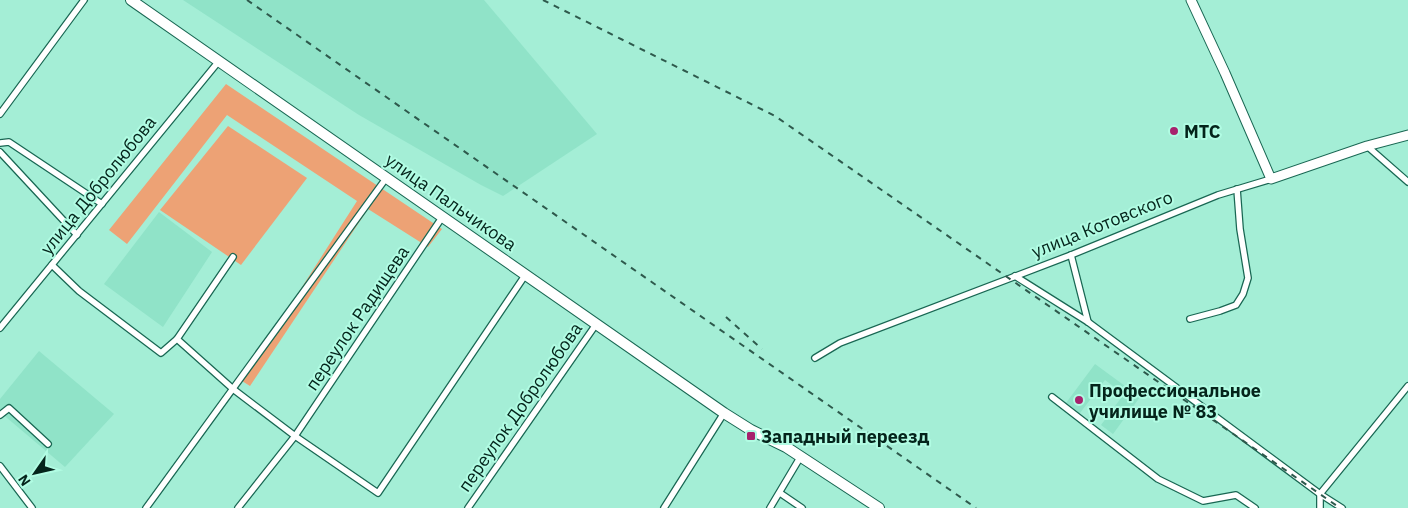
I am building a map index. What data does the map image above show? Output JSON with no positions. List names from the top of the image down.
{
  "streets": {
    "main road": ["улица Пальчикова", "улица Котовского"],
    "street": ["улица Добролюбова", "переулок Радищева", "переулок Добролюбова"]
  },
  "crossings": [
    ["улица Добролюбова", "улица Пальчикова"],
    ["улица Пальчикова", "переулок Радищева"],
    ["улица Пальчикова", "переулок Добролюбова"]
  ],
  "places": {
    "other": ["МТС", "Профессиональное училище № 83"],
    "transit": ["Западный переезд"]
  },
  "north": "bottom left"
}
